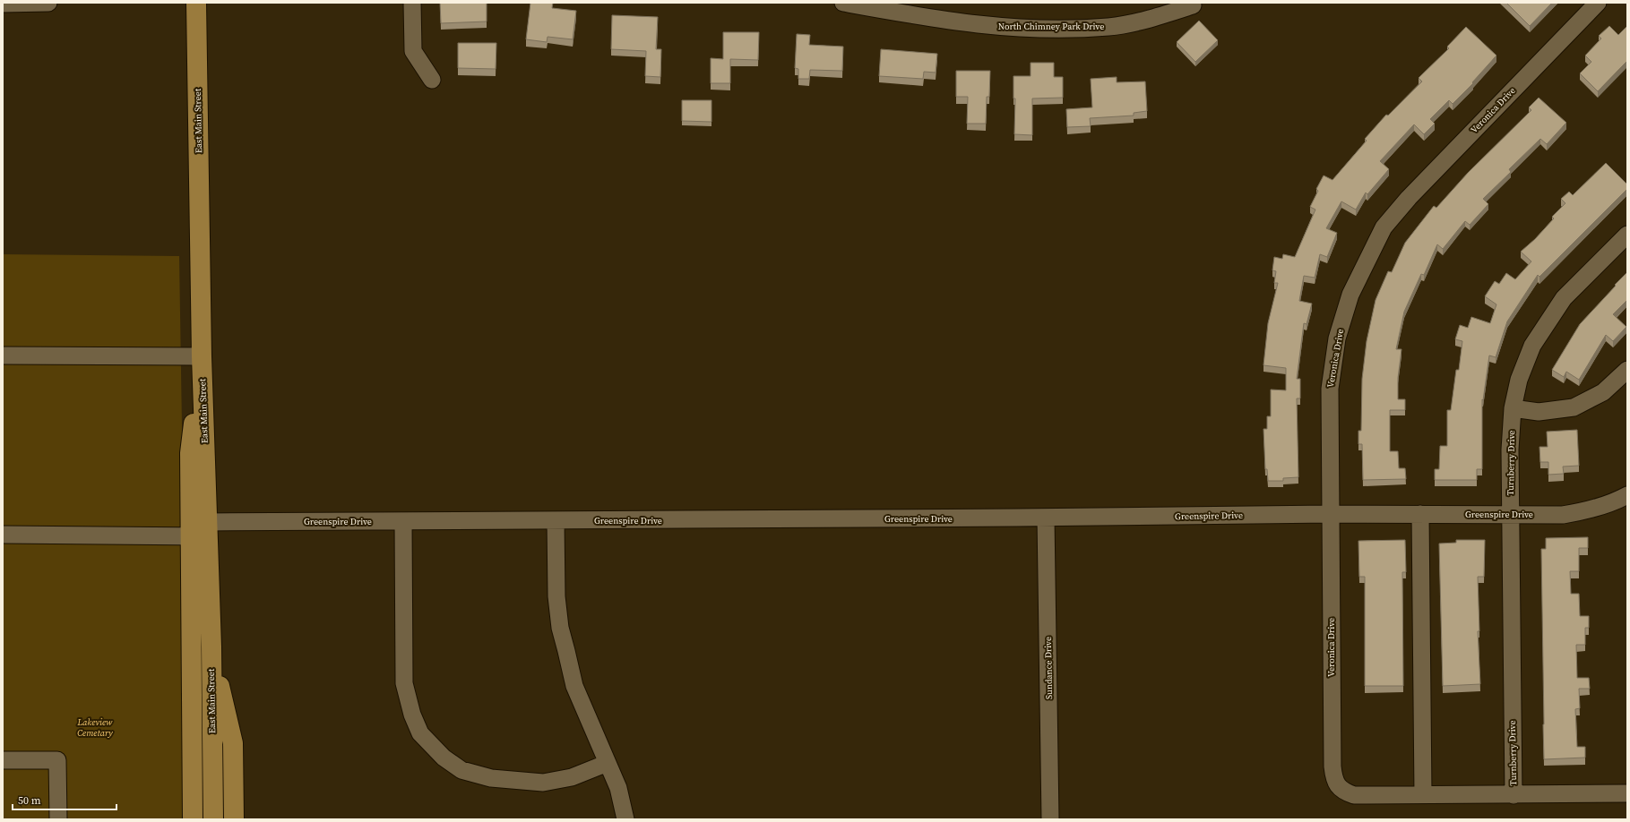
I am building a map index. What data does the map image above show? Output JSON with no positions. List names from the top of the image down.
{
  "streets": {
    "main road": ["East Main Street"],
    "street": [
      "North Chimney Park Drive",
      "Veronica Drive",
      "Turnberry Drive",
      "Greenspire Drive",
      "Sundance Drive"
    ]
  },
  "crossings": [
    ["Veronica Drive", "Greenspire Drive"],
    ["East Main Street", "Greenspire Drive"],
    ["Turnberry Drive", "Greenspire Drive"],
    ["Greenspire Drive", "Sundance Drive"]
  ],
  "parks": ["Lakeview Cemetary"],
  "scale_bar": "50 m"
}
